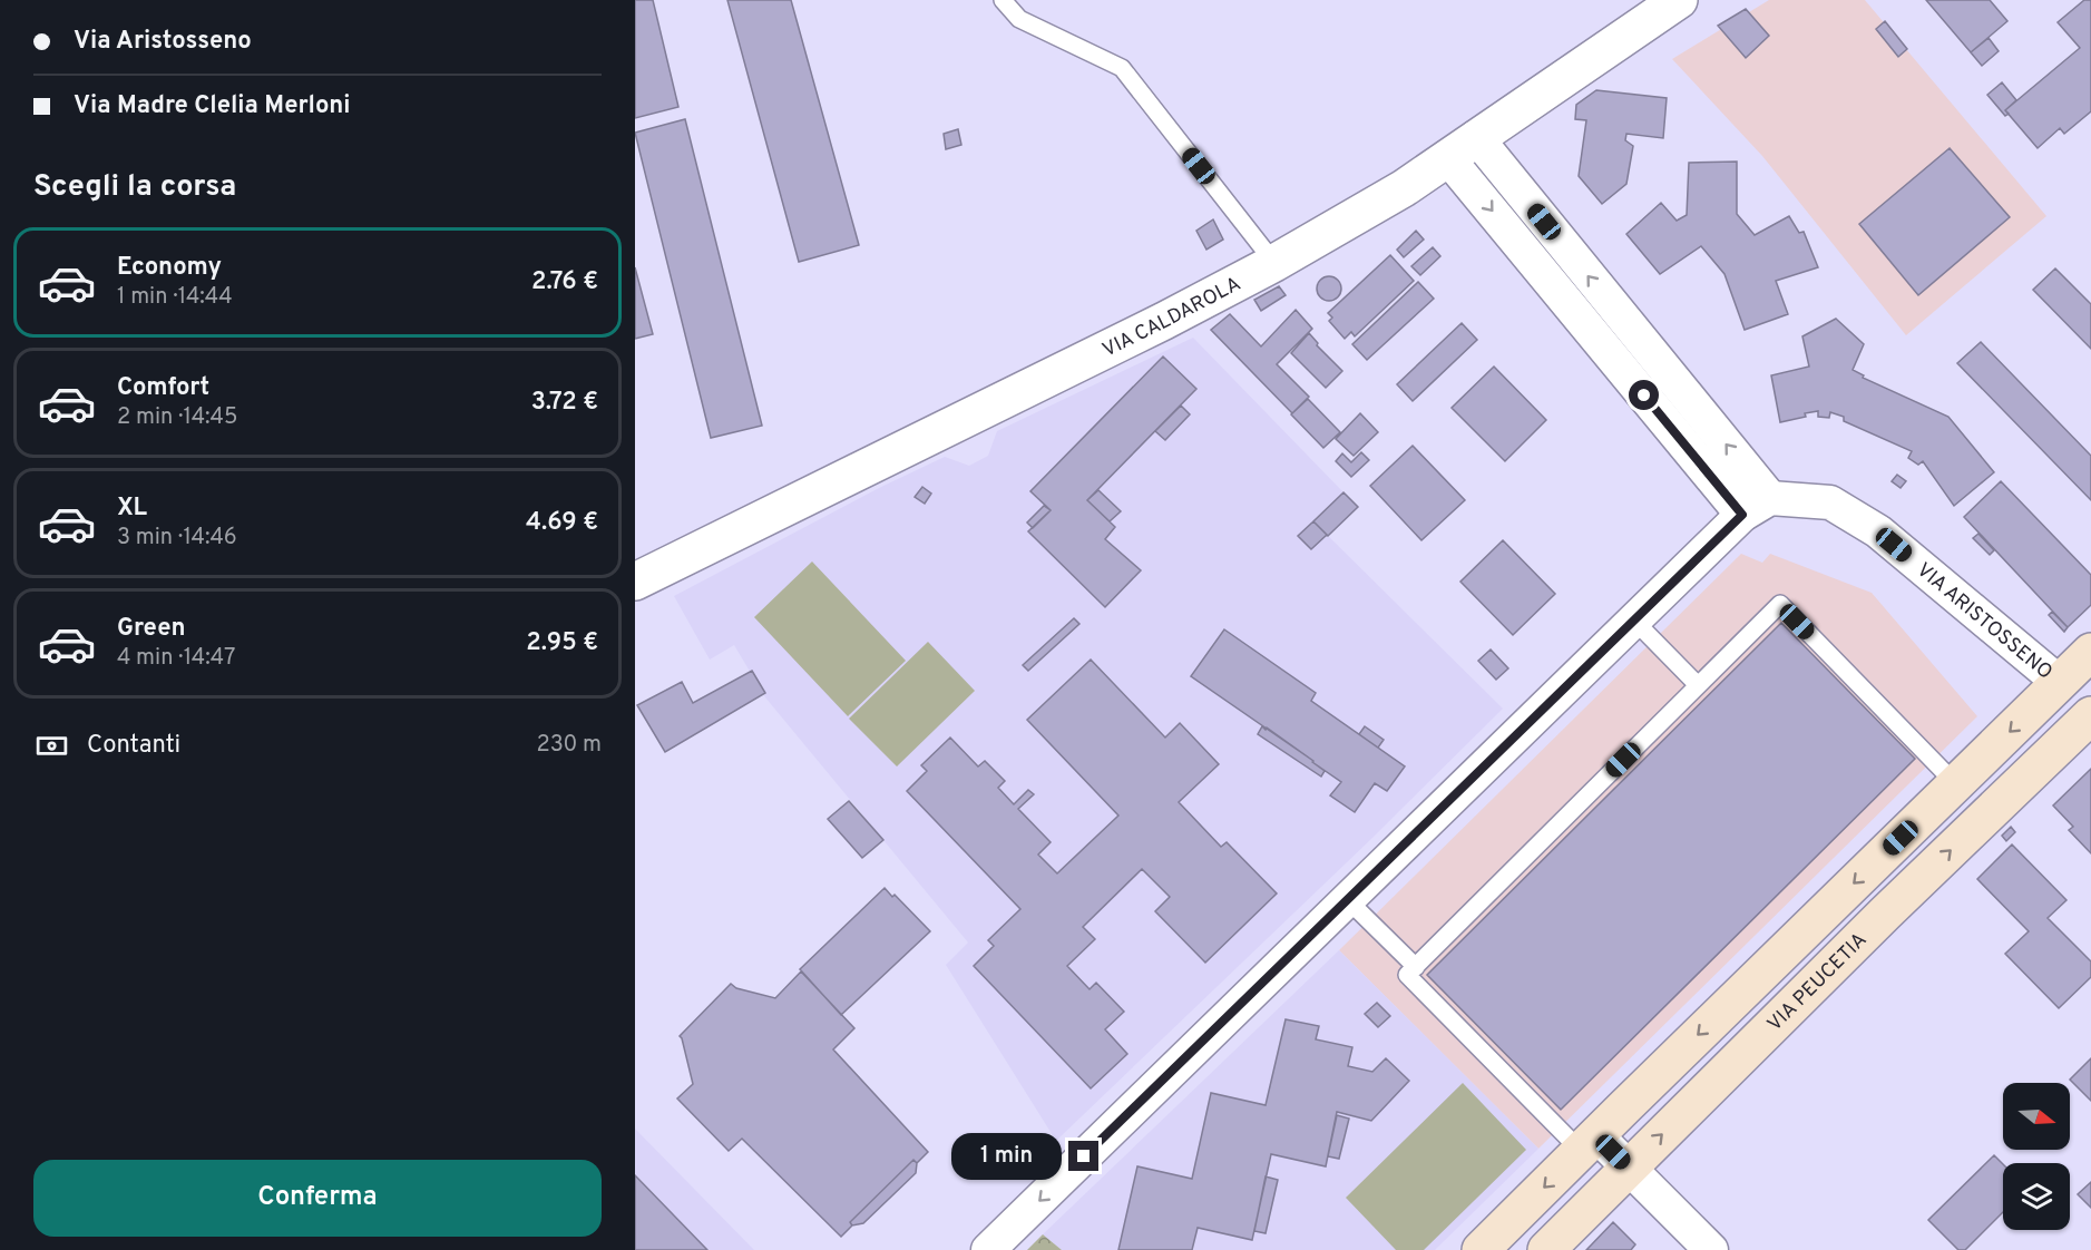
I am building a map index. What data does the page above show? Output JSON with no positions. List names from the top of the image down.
{
  "streets": {
    "main road": ["VIA PEUCETIA"],
    "street": ["VIA CALDAROLA", "VIA ARISTOSSENO"]
  },
  "north": "right",
  "page": {
    "banner": ["Via Aristosseno", "Via Madre Clelia Merloni"],
    "heading": "Scegli la corsa",
    "list": [
      {
        "name": "Economy",
        "note": "1 min · 14:44",
        "value": "2.76 €"
      },
      {
        "name": "Comfort",
        "note": "2 min · 14:45",
        "value": "3.72 €"
      },
      {
        "name": "XL",
        "note": "3 min · 14:46",
        "value": "4.69 €"
      },
      {
        "name": "Green",
        "note": "4 min · 14:47",
        "value": "2.95 €"
      }
    ],
    "pay": ["Contanti", "230 m"],
    "bubble": "1 min",
    "buttons": "Conferma"
  }
}
